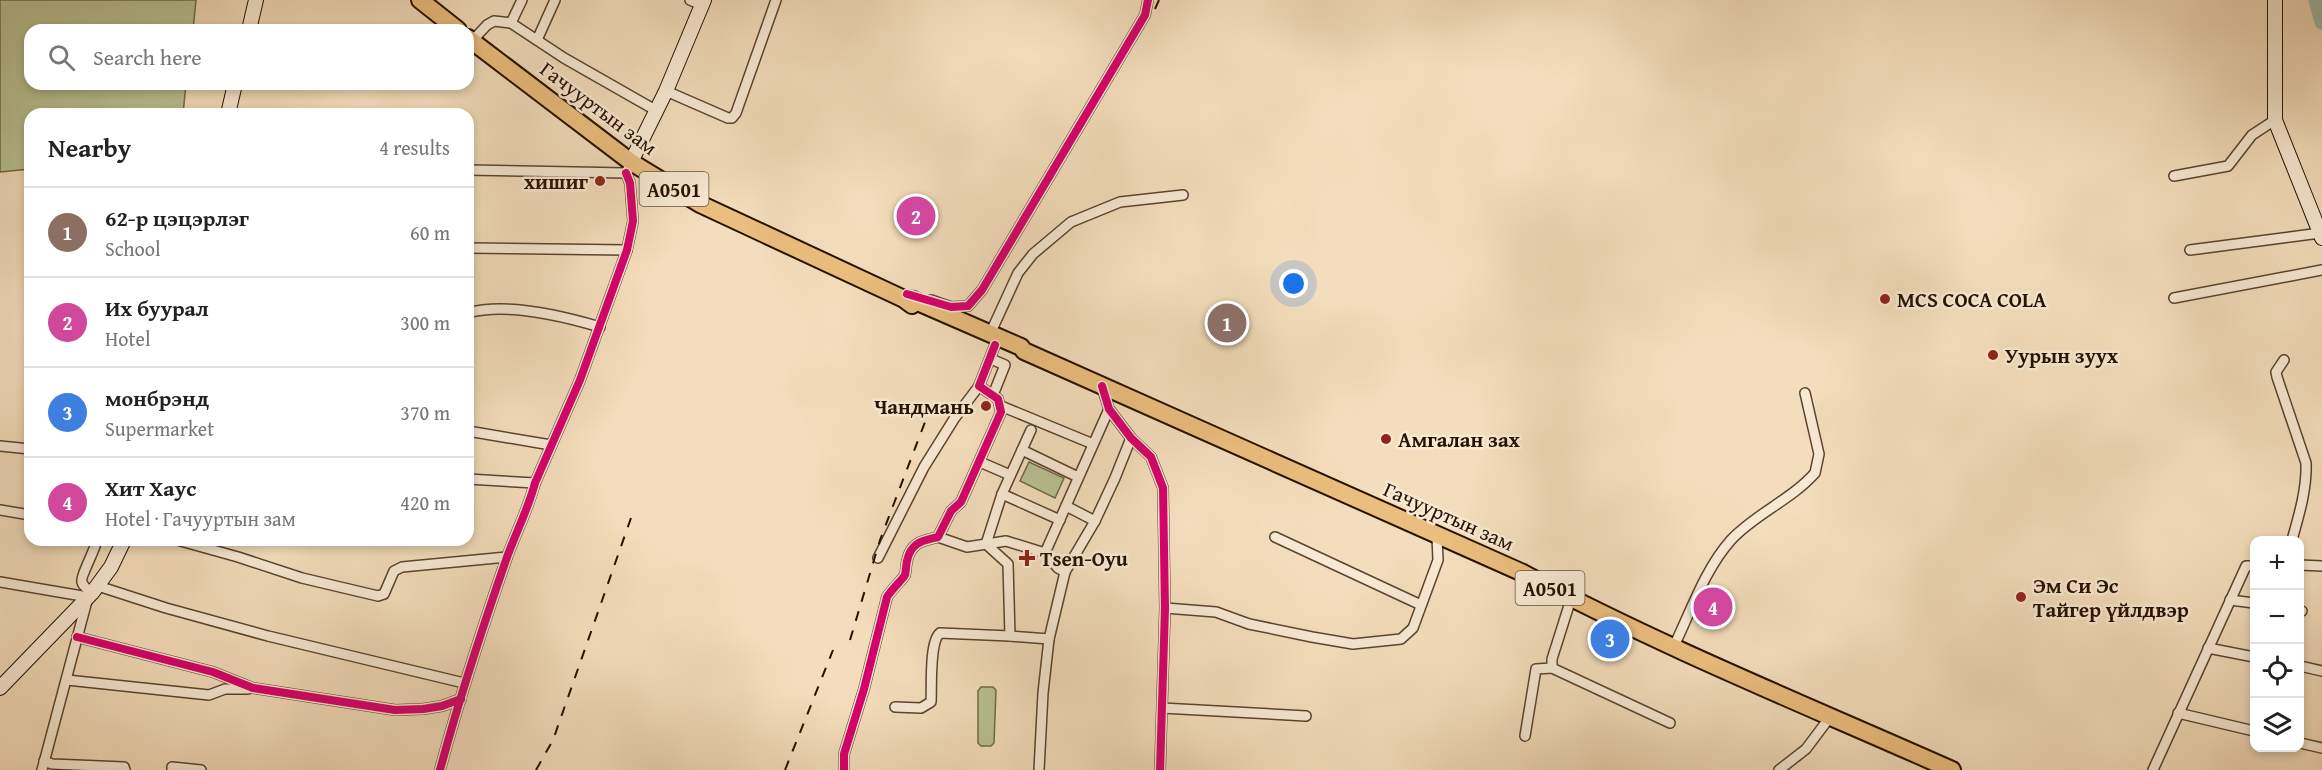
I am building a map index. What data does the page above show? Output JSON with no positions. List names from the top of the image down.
{
  "streets": {
    "highway": ["Гачууртын зам", "A0501"]
  },
  "places": {
    "other": [
      "хишиг",
      "MCS COCA COLA",
      "Уурын зуух",
      "Чандмань",
      "Амгалан зах",
      "Эм Си Эс Тайгер үйлдвэр"
    ],
    "health": ["Tsen-Oyu"]
  },
  "page": {
    "search": "Search here",
    "heading": ["Nearby", "4 results"],
    "list": [
      {
        "mark": "1",
        "name": "62-р цэцэрлэг",
        "note": "School",
        "value": "60 m"
      },
      {
        "mark": "2",
        "name": "Их буурал",
        "note": "Hotel",
        "value": "300 m"
      },
      {
        "mark": "3",
        "name": "монбрэнд",
        "note": "Supermarket",
        "value": "370 m"
      },
      {
        "mark": "4",
        "name": "Хит Хаус",
        "note": "Hotel · Гачууртын зам",
        "value": "420 m"
      }
    ],
    "pins": [
      "2",
      "1",
      "4",
      "3"
    ],
    "map_buttons": ["+", "−"]
  }
}
